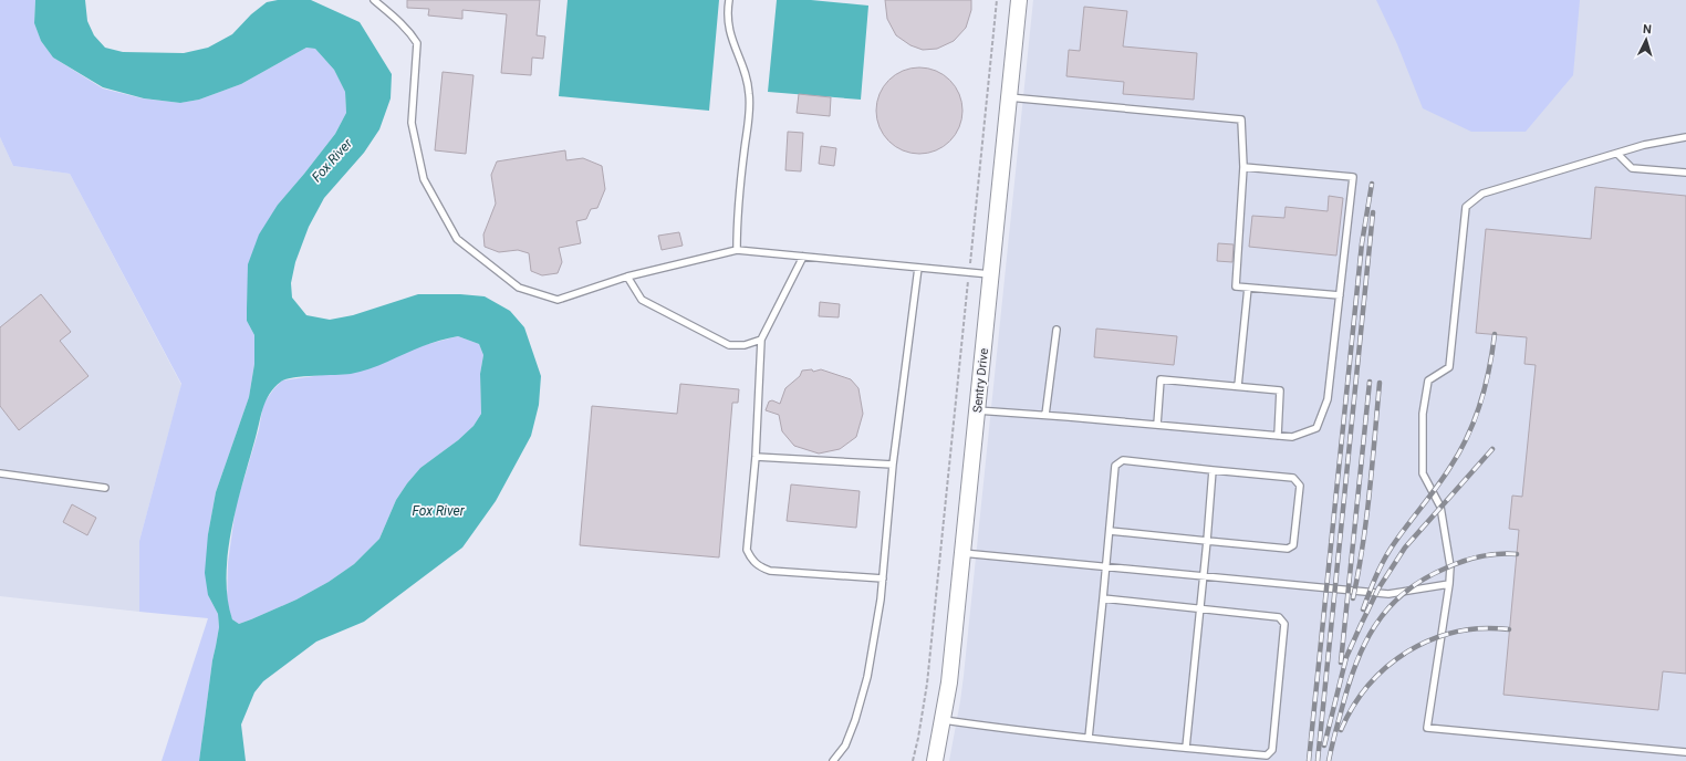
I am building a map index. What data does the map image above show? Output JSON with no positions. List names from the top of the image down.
{
  "streets": {
    "street": ["Sentry Drive"]
  },
  "water": ["Fox River"],
  "north": "top"
}
